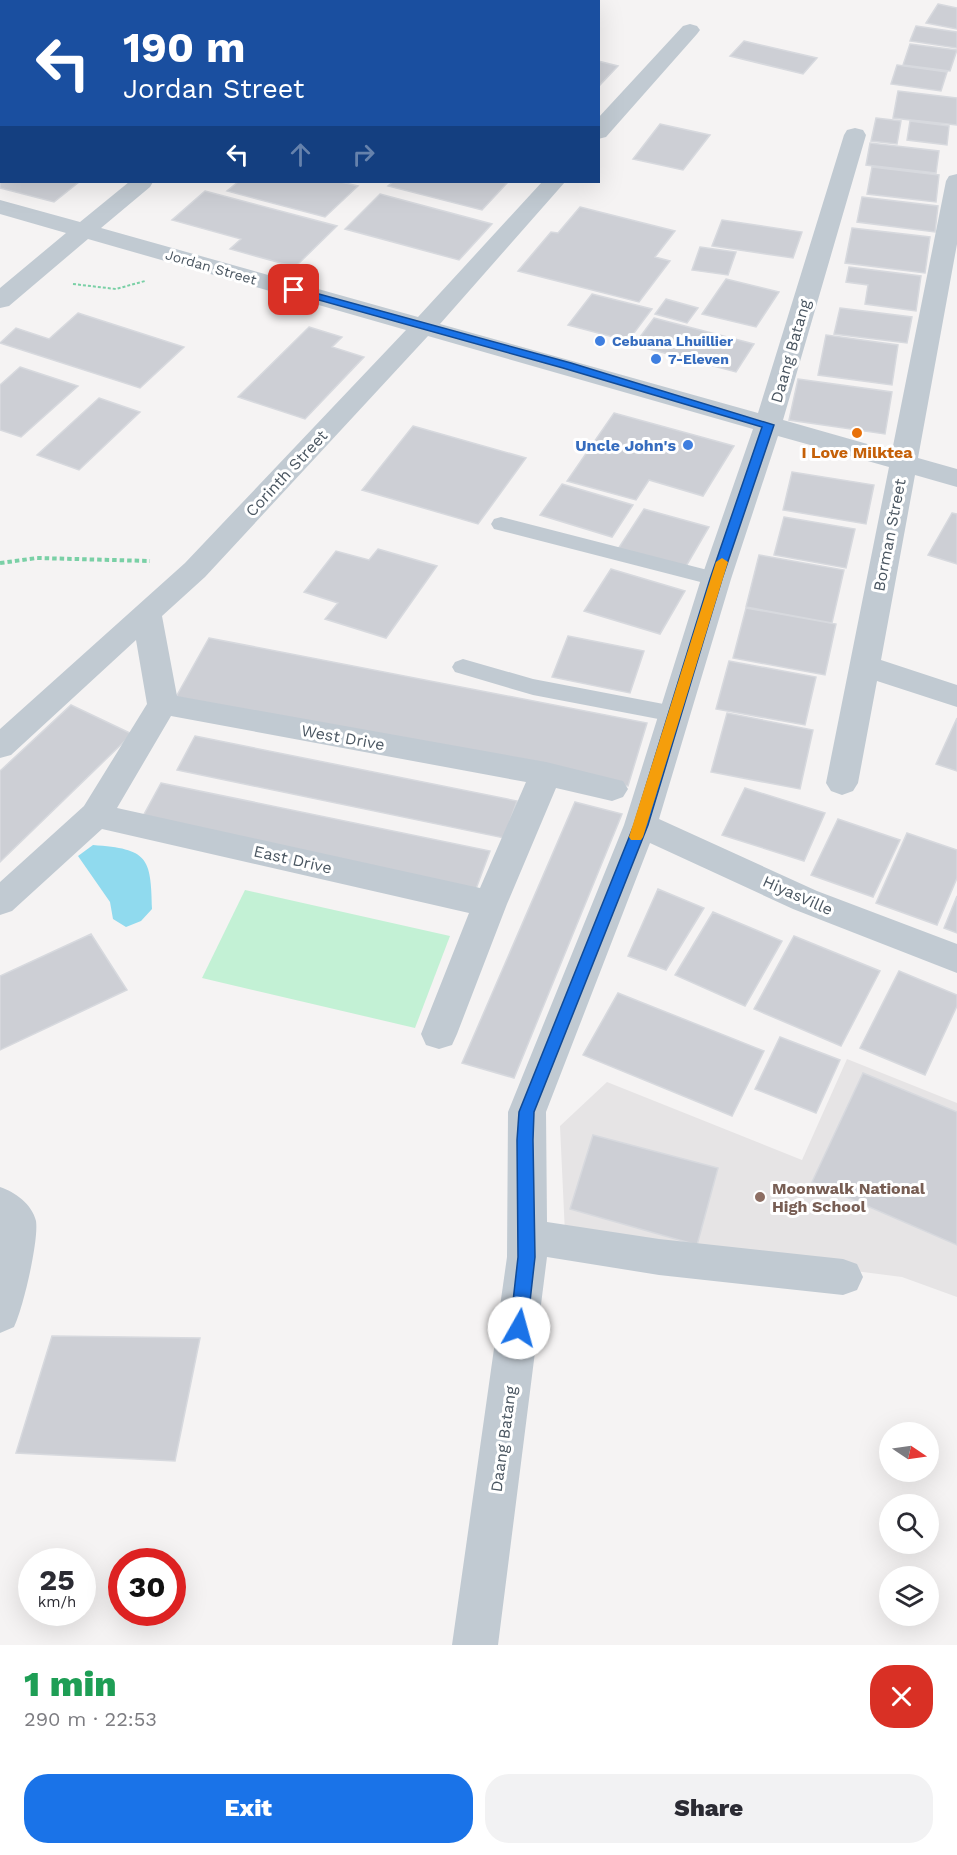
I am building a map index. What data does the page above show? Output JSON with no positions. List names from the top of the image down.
{
  "streets": {
    "street": [
      "Jordan Street",
      "Daang Batang",
      "Corinth Street",
      "Borman Street",
      "West Drive",
      "East Drive",
      "HiyasVille"
    ]
  },
  "crossings": [
    ["Jordan Street", "Daang Batang"],
    ["Jordan Street", "Corinth Street"],
    ["Jordan Street", "Borman Street"],
    ["Daang Batang", "HiyasVille"]
  ],
  "places": [
    "Cebuana Lhuillier",
    "7-Eleven",
    "I Love Milktea",
    "Uncle John's",
    "Moonwalk National High School"
  ],
  "north": "right",
  "page": {
    "turn": ["190 m", "Jordan Street"],
    "speed": "25 km/h",
    "limit": "30",
    "heading": ["1 min", "290 m · 22:53"],
    "buttons": ["Exit", "Share"]
  }
}
